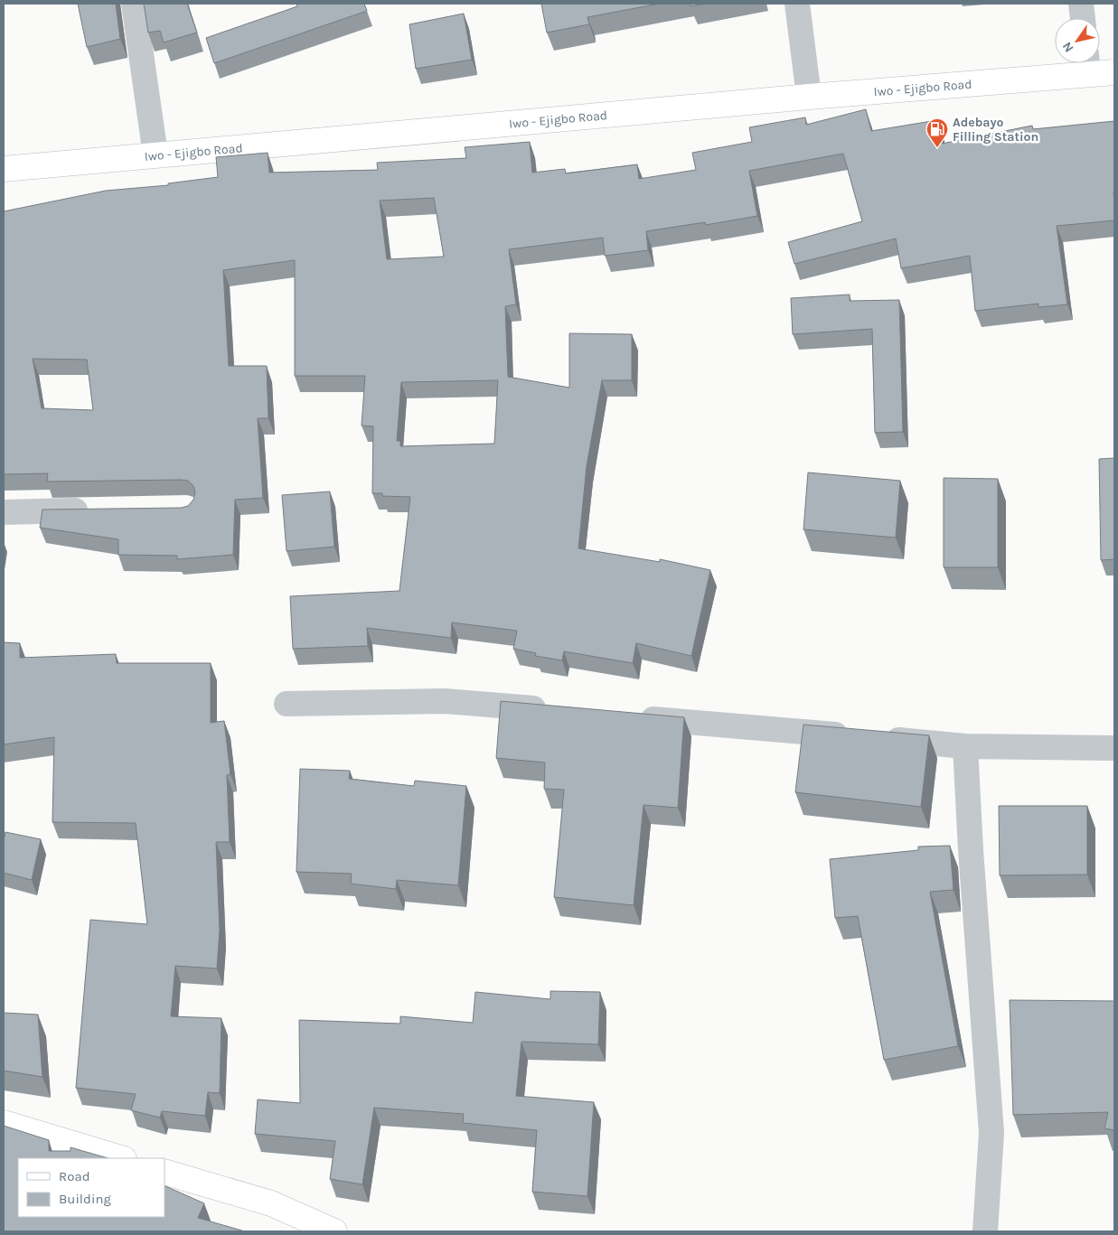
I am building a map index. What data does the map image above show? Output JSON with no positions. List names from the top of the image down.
{
  "streets": {
    "main road": ["Iwo - Ejigbo Road"]
  },
  "places": {
    "fuel station": ["Adebayo Filling Station"]
  },
  "legend": ["Road", "Building"],
  "north": "bottom left"
}
